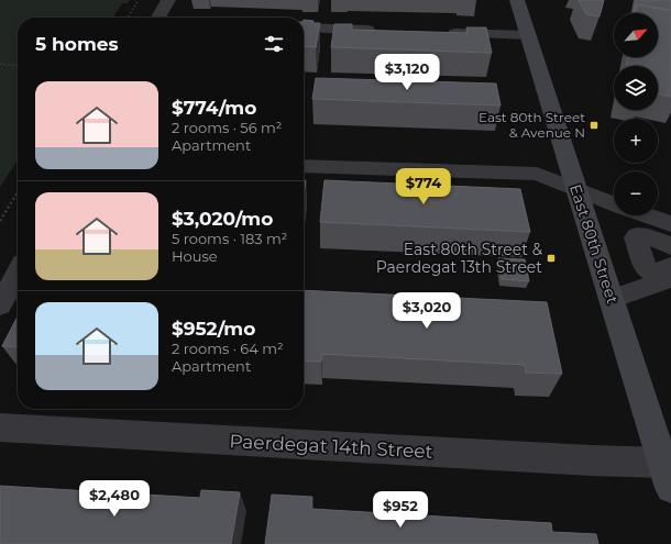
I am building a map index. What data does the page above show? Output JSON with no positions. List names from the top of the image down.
{
  "streets": {
    "street": ["East 80th Street", "Paerdegat 14th Street"]
  },
  "crossings": [
    ["East 80th Street", "Paerdegat 14th Street"]
  ],
  "places": {
    "transit": ["East 80th Street & Avenue N", "East 80th Street & Paerdegat 13th Street"]
  },
  "north": "top right",
  "page": {
    "map_buttons": ["+", "−"],
    "heading": "5 homes",
    "price": [
      "$3,120",
      "$774",
      "$3,020",
      "$2,480",
      "$952"
    ],
    "list": [
      {
        "name": "$774/mo",
        "note": "2 rooms · 56 m² · Apartment"
      },
      {
        "name": "$3,020/mo",
        "note": "5 rooms · 183 m² · House"
      },
      {
        "name": "$952/mo",
        "note": "2 rooms · 64 m² · Apartment"
      }
    ]
  }
}
